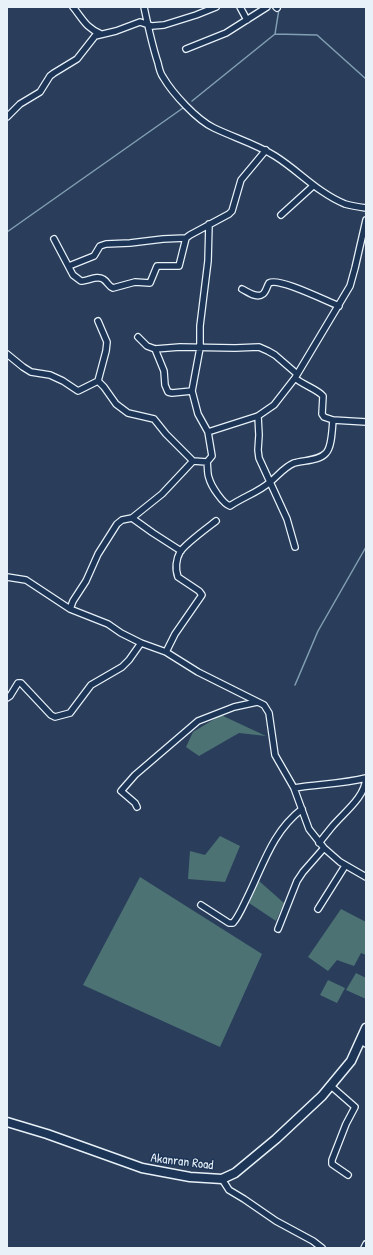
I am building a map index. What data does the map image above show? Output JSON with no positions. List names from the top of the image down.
{
  "streets": {
    "main road": ["Akanran Road"]
  }
}
